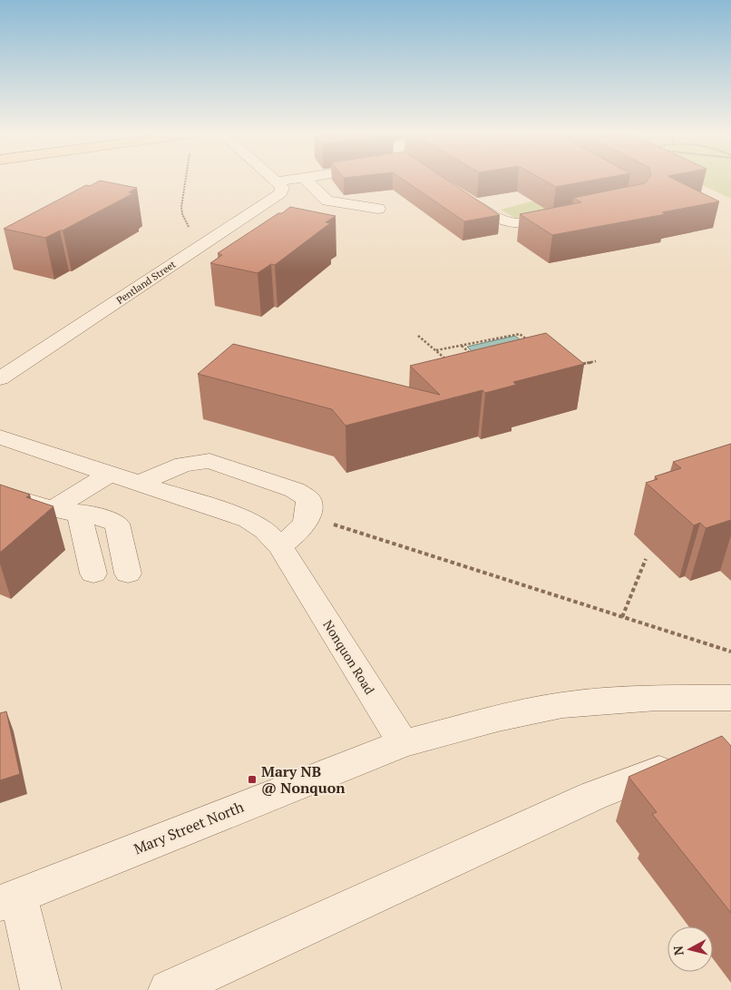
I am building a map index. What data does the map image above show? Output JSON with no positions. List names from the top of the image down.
{
  "streets": {
    "street": ["Pentland Street", "Nonquon Road", "Mary Street North"]
  },
  "crossings": [
    ["Nonquon Road", "Mary Street North"]
  ],
  "places": {
    "transit": ["Mary NB @ Nonquon"]
  },
  "north": "left"
}
